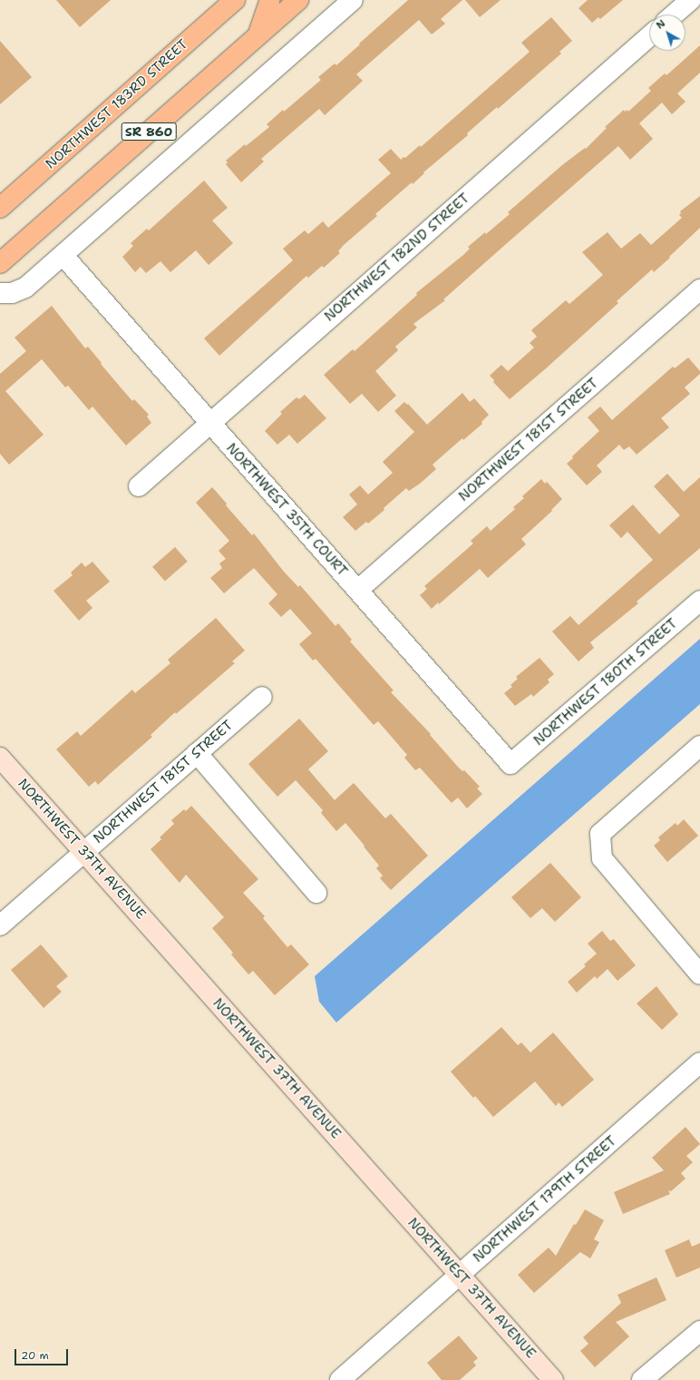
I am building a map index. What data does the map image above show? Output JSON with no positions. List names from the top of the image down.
{
  "streets": {
    "main road": ["NORTHWEST 183RD STREET", "SR 860", "NORTHWEST 37TH AVENUE"],
    "street": [
      "NORTHWEST 182ND STREET",
      "NORTHWEST 181ST STREET",
      "NORTHWEST 35TH COURT",
      "NORTHWEST 180TH STREET",
      "NORTHWEST 179TH STREET"
    ]
  },
  "crossings": [
    ["NORTHWEST 182ND STREET", "NORTHWEST 35TH COURT"],
    ["NORTHWEST 181ST STREET", "NORTHWEST 35TH COURT"],
    ["NORTHWEST 181ST STREET", "NORTHWEST 37TH AVENUE"],
    ["NORTHWEST 35TH COURT", "NORTHWEST 180TH STREET"],
    ["NORTHWEST 37TH AVENUE", "NORTHWEST 179TH STREET"]
  ],
  "scale_bar": "20 m",
  "north": "top left"
}
